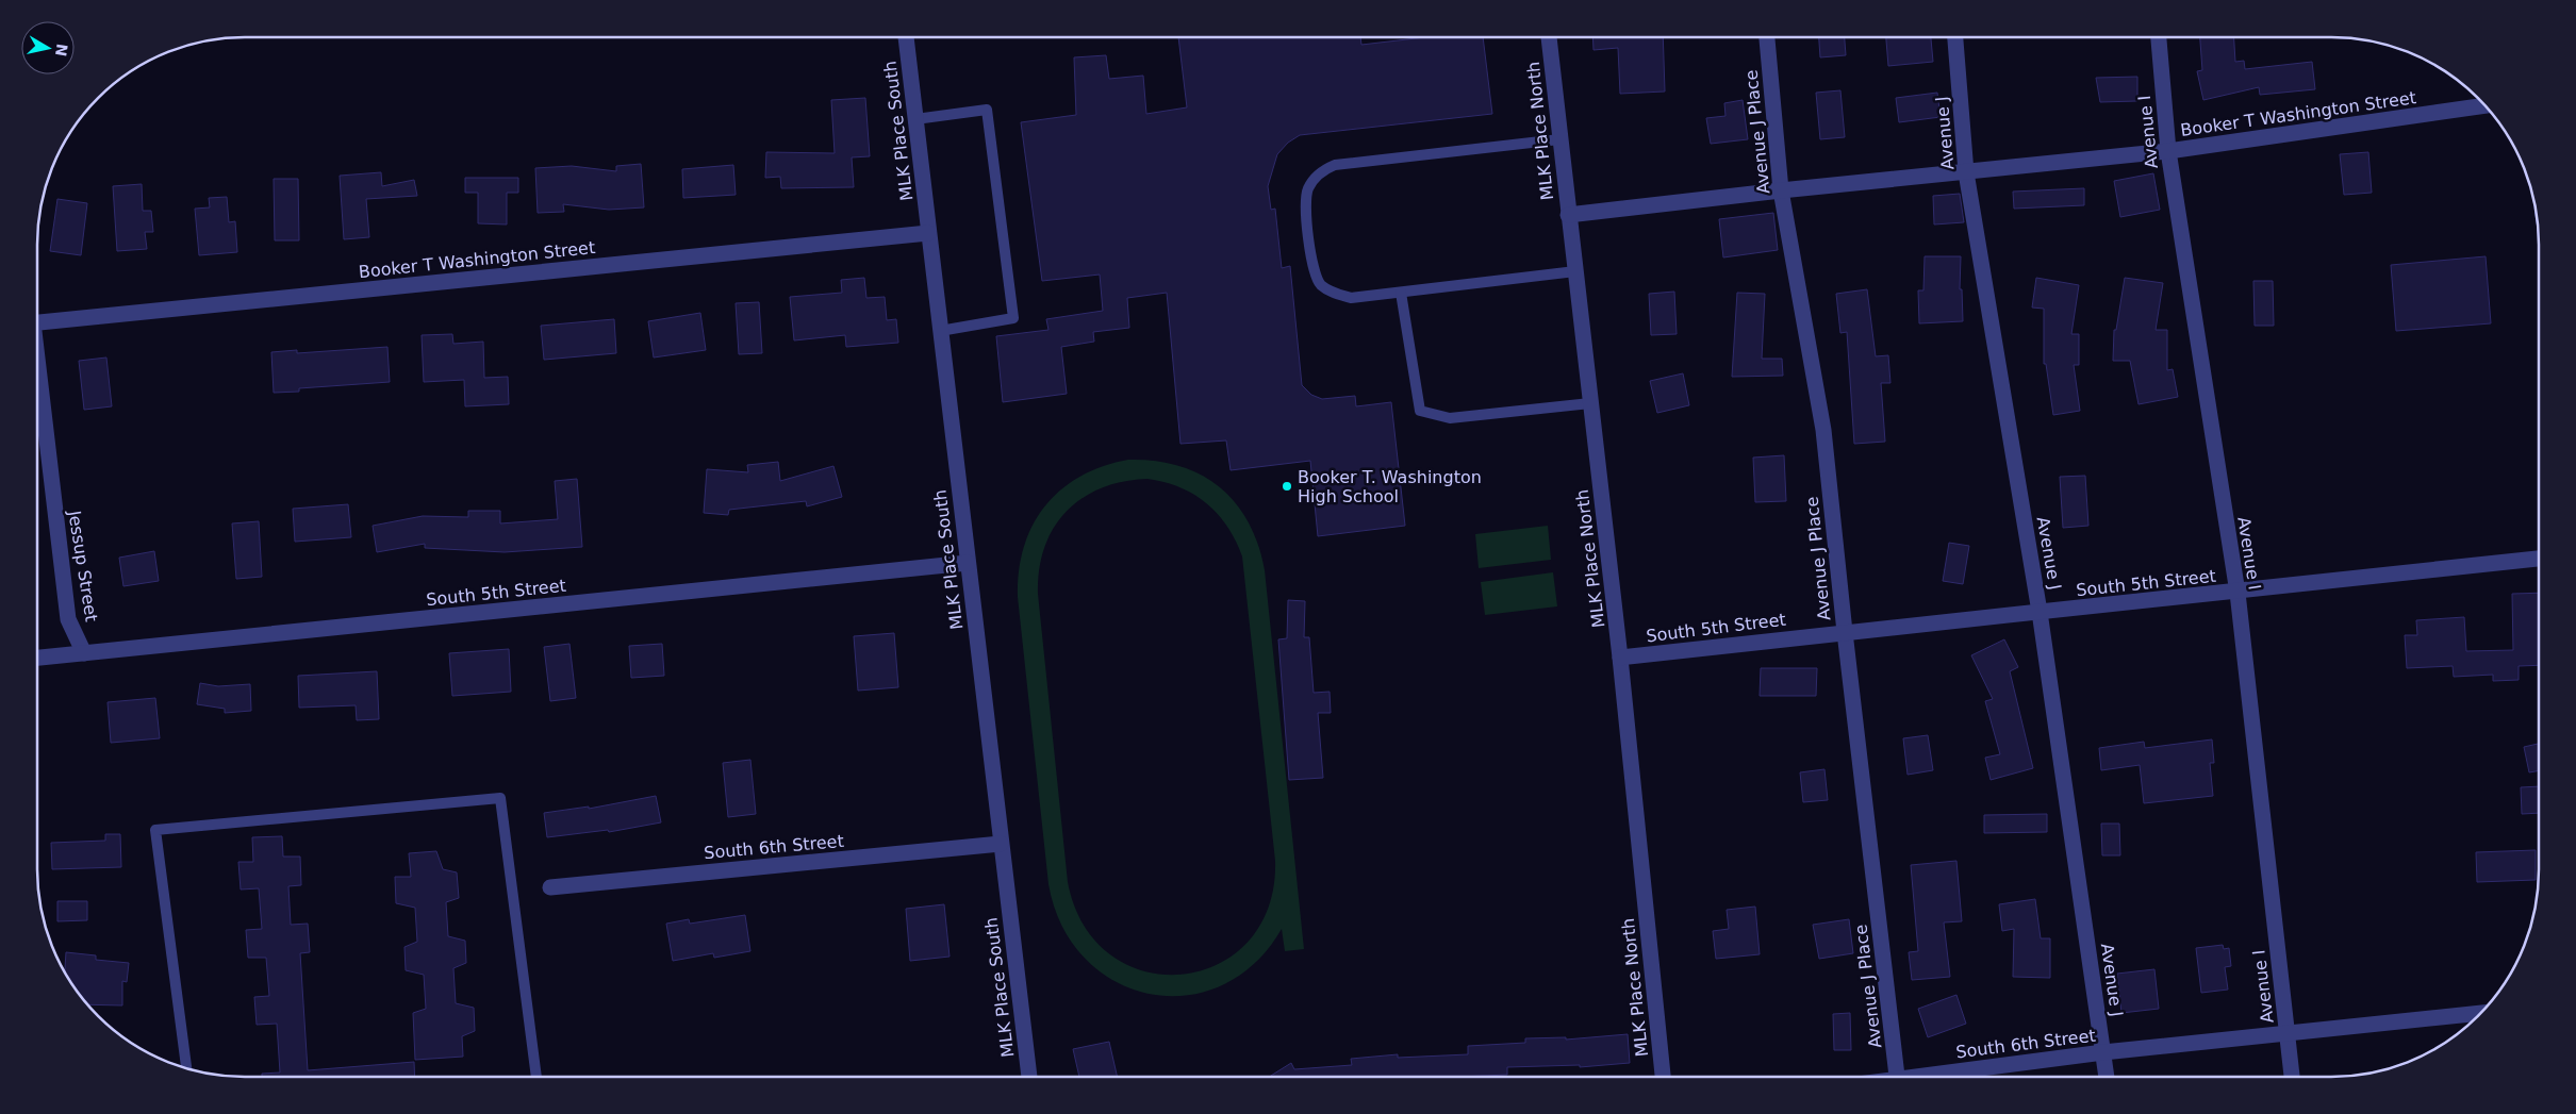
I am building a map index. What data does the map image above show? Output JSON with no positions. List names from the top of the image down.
{
  "streets": {
    "street": [
      "Booker T Washington Street",
      "MLK Place South",
      "MLK Place North",
      "Avenue J Place",
      "Avenue I",
      "Avenue J",
      "Jessup Street",
      "South 5th Street",
      "South 6th Street"
    ]
  },
  "crossings": [
    ["Booker T Washington Street", "MLK Place South"],
    ["Booker T Washington Street", "MLK Place North"],
    ["Booker T Washington Street", "Avenue J Place"],
    ["Booker T Washington Street", "Avenue I"],
    ["Booker T Washington Street", "Avenue J"],
    ["MLK Place South", "South 5th Street"],
    ["MLK Place South", "South 6th Street"],
    ["MLK Place North", "South 5th Street"],
    ["Avenue J Place", "South 5th Street"],
    ["Avenue I", "South 5th Street"],
    ["Avenue I", "South 6th Street"],
    ["Avenue J", "South 5th Street"],
    ["Avenue J", "South 6th Street"],
    ["Jessup Street", "South 5th Street"]
  ],
  "places": ["Booker T. Washington High School"],
  "north": "right"
}
